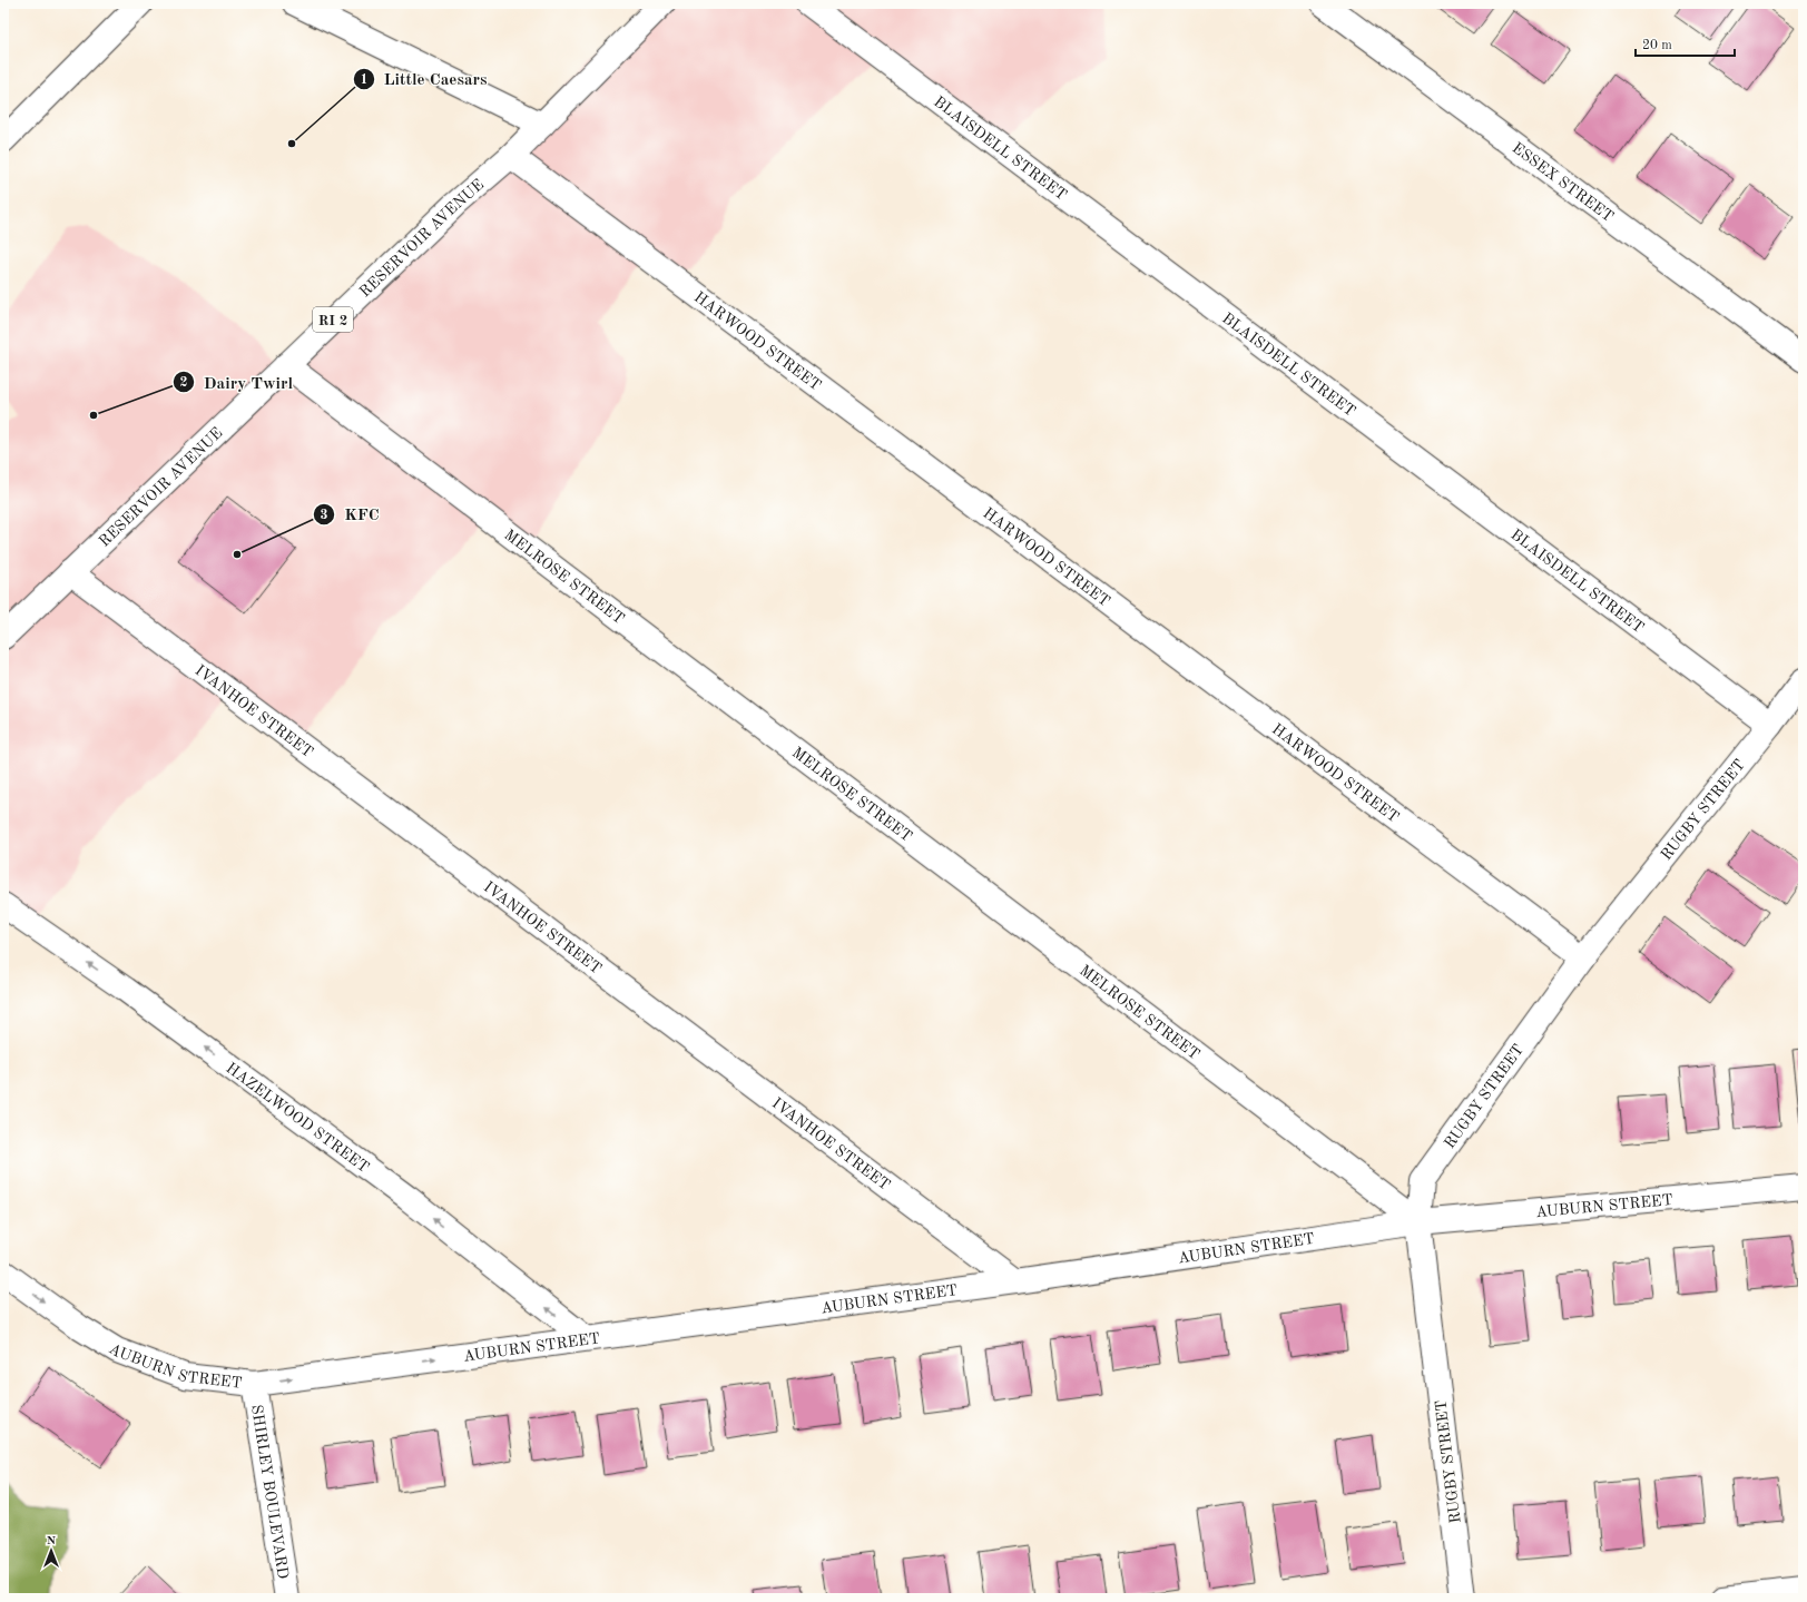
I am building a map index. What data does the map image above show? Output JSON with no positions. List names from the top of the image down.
{
  "streets": {
    "street": [
      "BLAISDELL STREET",
      "ESSEX STREET",
      "RESERVOIR AVENUE",
      "RI 2",
      "HARWOOD STREET",
      "MELROSE STREET",
      "IVANHOE STREET",
      "RUGBY STREET",
      "HAZELWOOD STREET",
      "AUBURN STREET",
      "SHIRLEY BOULEVARD"
    ]
  },
  "crossings": [
    ["BLAISDELL STREET", "RUGBY STREET"],
    ["RESERVOIR AVENUE", "HARWOOD STREET"],
    ["RESERVOIR AVENUE", "MELROSE STREET"],
    ["RESERVOIR AVENUE", "IVANHOE STREET"],
    ["HARWOOD STREET", "RUGBY STREET"],
    ["MELROSE STREET", "RUGBY STREET"],
    ["MELROSE STREET", "AUBURN STREET"],
    ["IVANHOE STREET", "AUBURN STREET"],
    ["RUGBY STREET", "AUBURN STREET"],
    ["HAZELWOOD STREET", "AUBURN STREET"],
    ["AUBURN STREET", "SHIRLEY BOULEVARD"]
  ],
  "one_way": ["HAZELWOOD STREET"],
  "places": ["Little Caesars", "Dairy Twirl", "KFC"],
  "scale_bar": "20 m",
  "north": "top"
}
